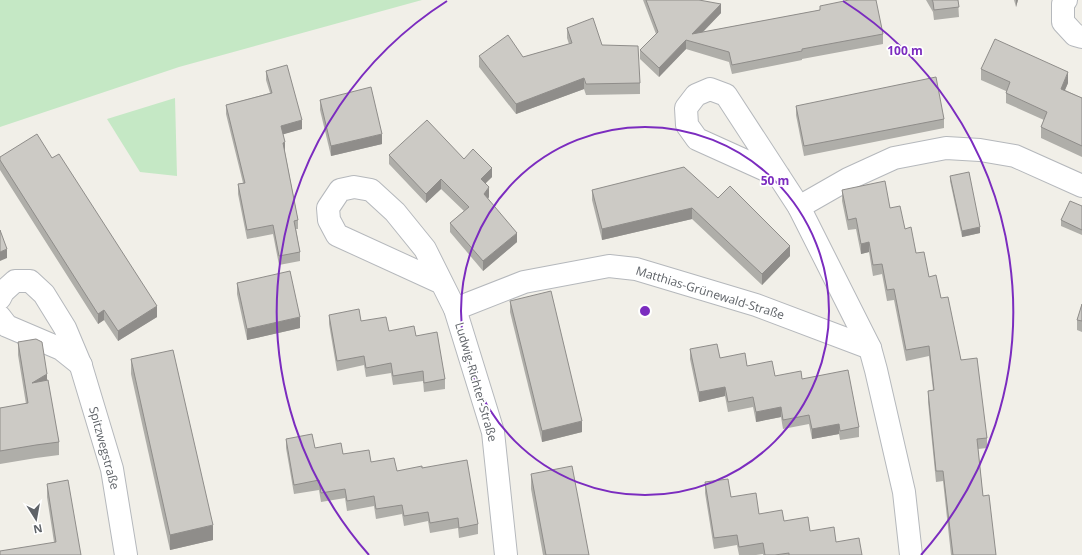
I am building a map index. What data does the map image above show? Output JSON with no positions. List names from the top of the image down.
{
  "streets": {
    "street": ["Matthias-Grünewald-Straße", "Ludwig-Richter-Straße", "Spitzwegstraße"]
  },
  "crossings": [
    ["Matthias-Grünewald-Straße", "Ludwig-Richter-Straße"]
  ],
  "north": "bottom",
  "rings": ["100 m", "50 m"]
}
